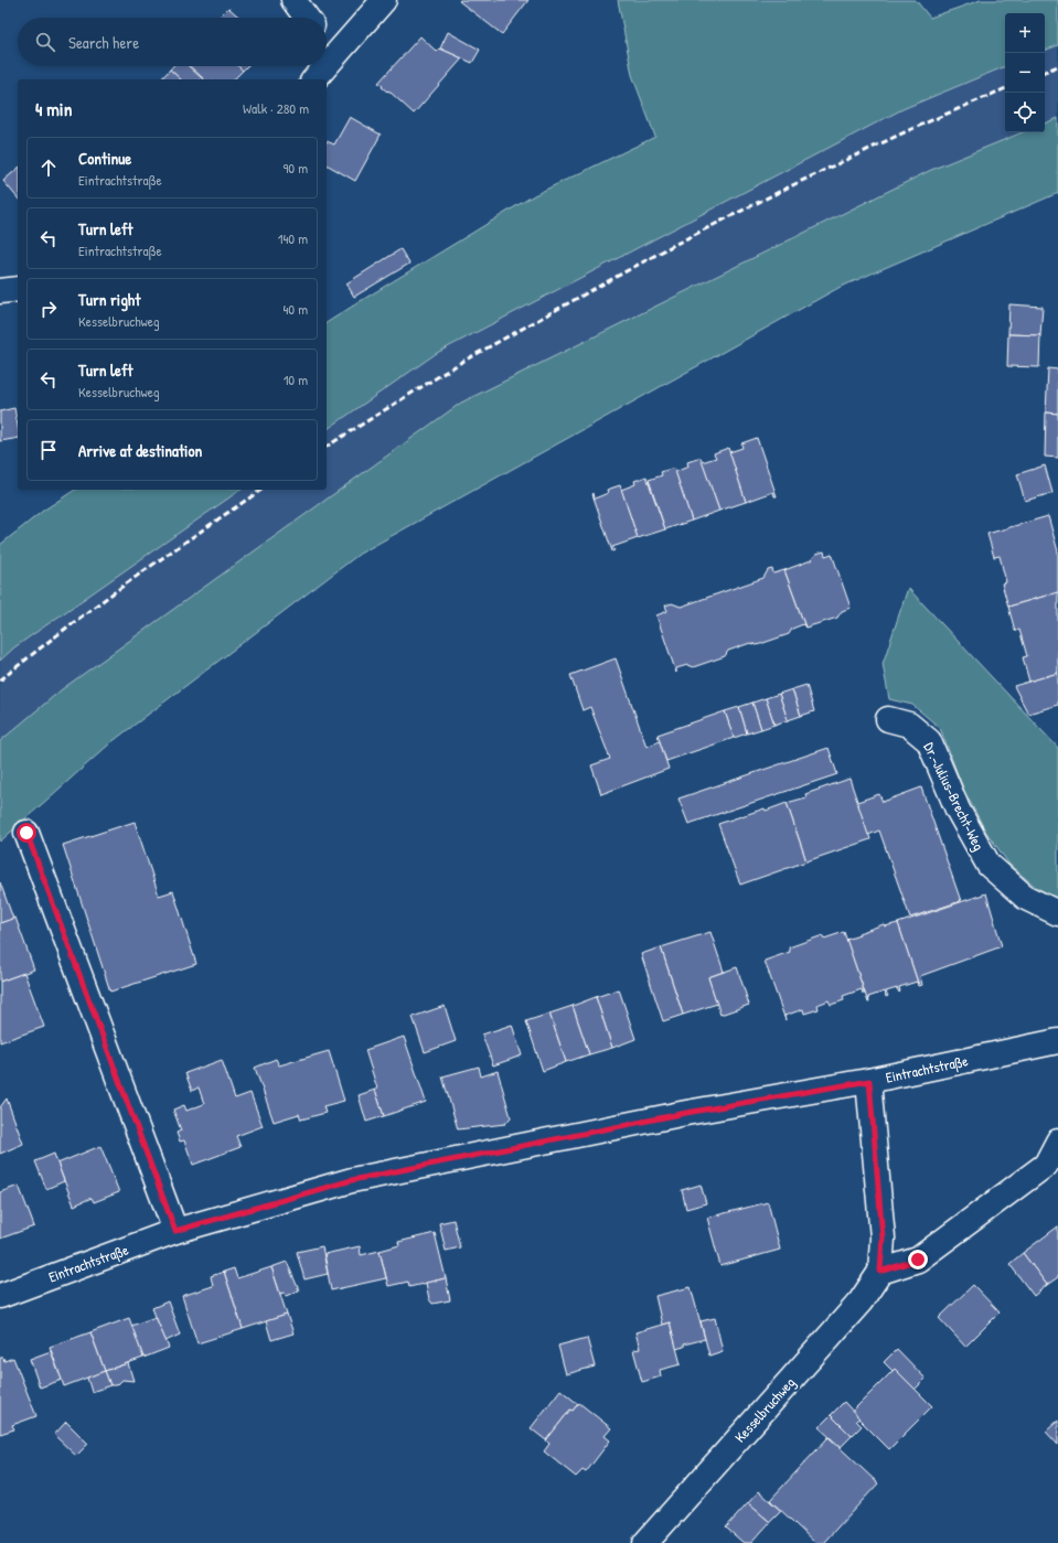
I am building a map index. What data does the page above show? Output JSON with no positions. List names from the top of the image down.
{
  "streets": {
    "street": ["Dr.-Julius-Brecht-Weg", "Eintrachtstraße", "Kesselbruchweg"]
  },
  "crossings": [
    ["Eintrachtstraße", "Kesselbruchweg"]
  ],
  "page": {
    "map_buttons": ["+", "−"],
    "search": "Search here",
    "heading": ["4 min", "Walk · 280 m"],
    "list": [
      ["Continue", "Eintrachtstraße", "90 m"],
      ["Turn left", "Eintrachtstraße", "140 m"],
      ["Turn right", "Kesselbruchweg", "40 m"],
      ["Turn left", "Kesselbruchweg", "10 m"],
      "Arrive at destination"
    ]
  }
}
